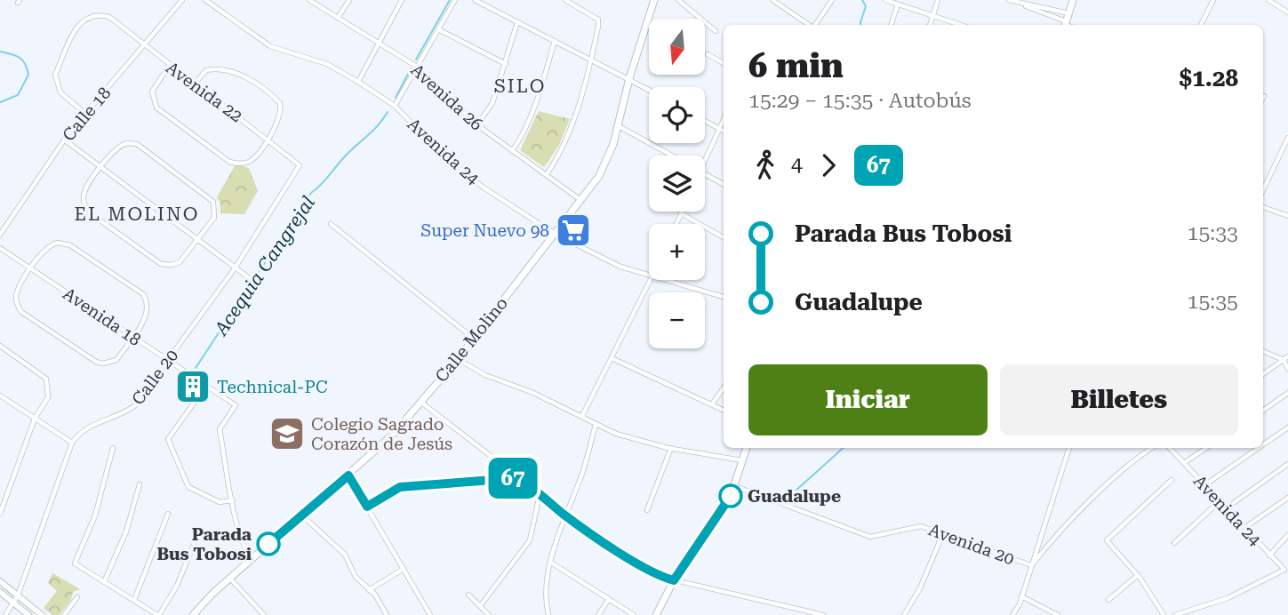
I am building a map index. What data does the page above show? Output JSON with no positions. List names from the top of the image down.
{
  "streets": {
    "main road": ["Calle Molino"],
    "street": [
      "Avenida 22",
      "Avenida 26",
      "Calle 18",
      "Avenida 24",
      "Avenida 18",
      "Calle 20",
      "Avenida 20"
    ]
  },
  "crossings": [
    ["Avenida 22", "Calle 18"],
    ["Avenida 22", "Calle 20"],
    ["Avenida 26", "Calle Molino"],
    ["Avenida 24", "Calle Molino"],
    ["Avenida 18", "Calle 20"]
  ],
  "districts": ["SILO", "EL MOLINO"],
  "water": ["Acequia Cangrejal"],
  "places": {
    "supermarket": ["Super Nuevo 98"],
    "building": ["Technical-PC"],
    "school or university": ["Colegio Sagrado Corazón de Jesús"],
    "other": ["Guadalupe", "Parada Bus Tobosi"]
  },
  "lines": ["bus line 67"],
  "north": "bottom",
  "page": {
    "on_map": "67",
    "map_buttons": ["+", "−"],
    "heading": ["6 min", "15:29 – 15:35 · Autobús", "$1.28"],
    "legs": ["4", "67"],
    "list": [
      {
        "name": "Parada Bus Tobosi",
        "value": "15:33"
      },
      {
        "name": "Guadalupe",
        "value": "15:35"
      }
    ],
    "buttons": ["Iniciar", "Billetes"]
  }
}
